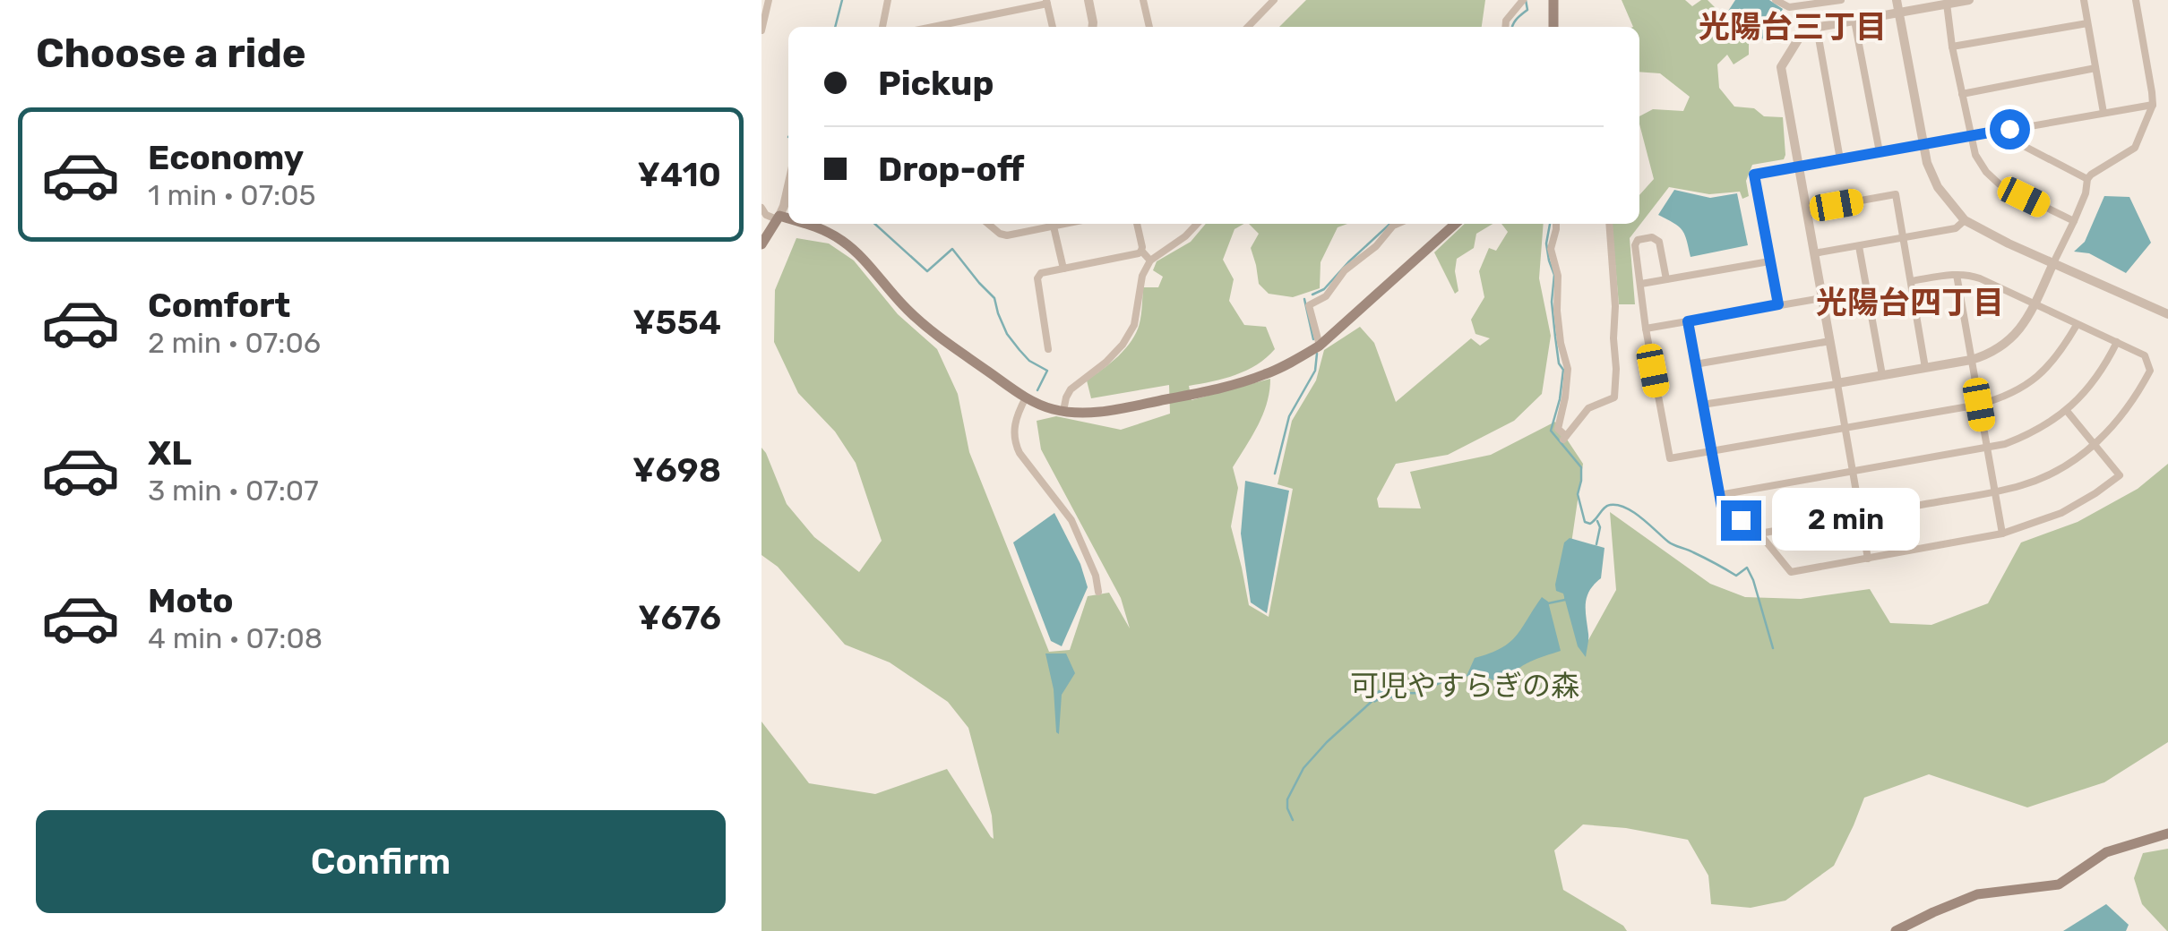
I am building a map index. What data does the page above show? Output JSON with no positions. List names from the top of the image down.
{
  "districts": ["光陽台三丁目", "光陽台四丁目"],
  "parks": ["可児やすらぎの森"],
  "page": {
    "heading": "Choose a ride",
    "banner": ["Pickup", "Drop-off"],
    "list": [
      {
        "name": "Economy",
        "note": "1 min · 07:05",
        "value": "¥410"
      },
      {
        "name": "Comfort",
        "note": "2 min · 07:06",
        "value": "¥554"
      },
      {
        "name": "XL",
        "note": "3 min · 07:07",
        "value": "¥698"
      },
      {
        "name": "Moto",
        "note": "4 min · 07:08",
        "value": "¥676"
      }
    ],
    "bubble": "2 min",
    "buttons": "Confirm"
  }
}
